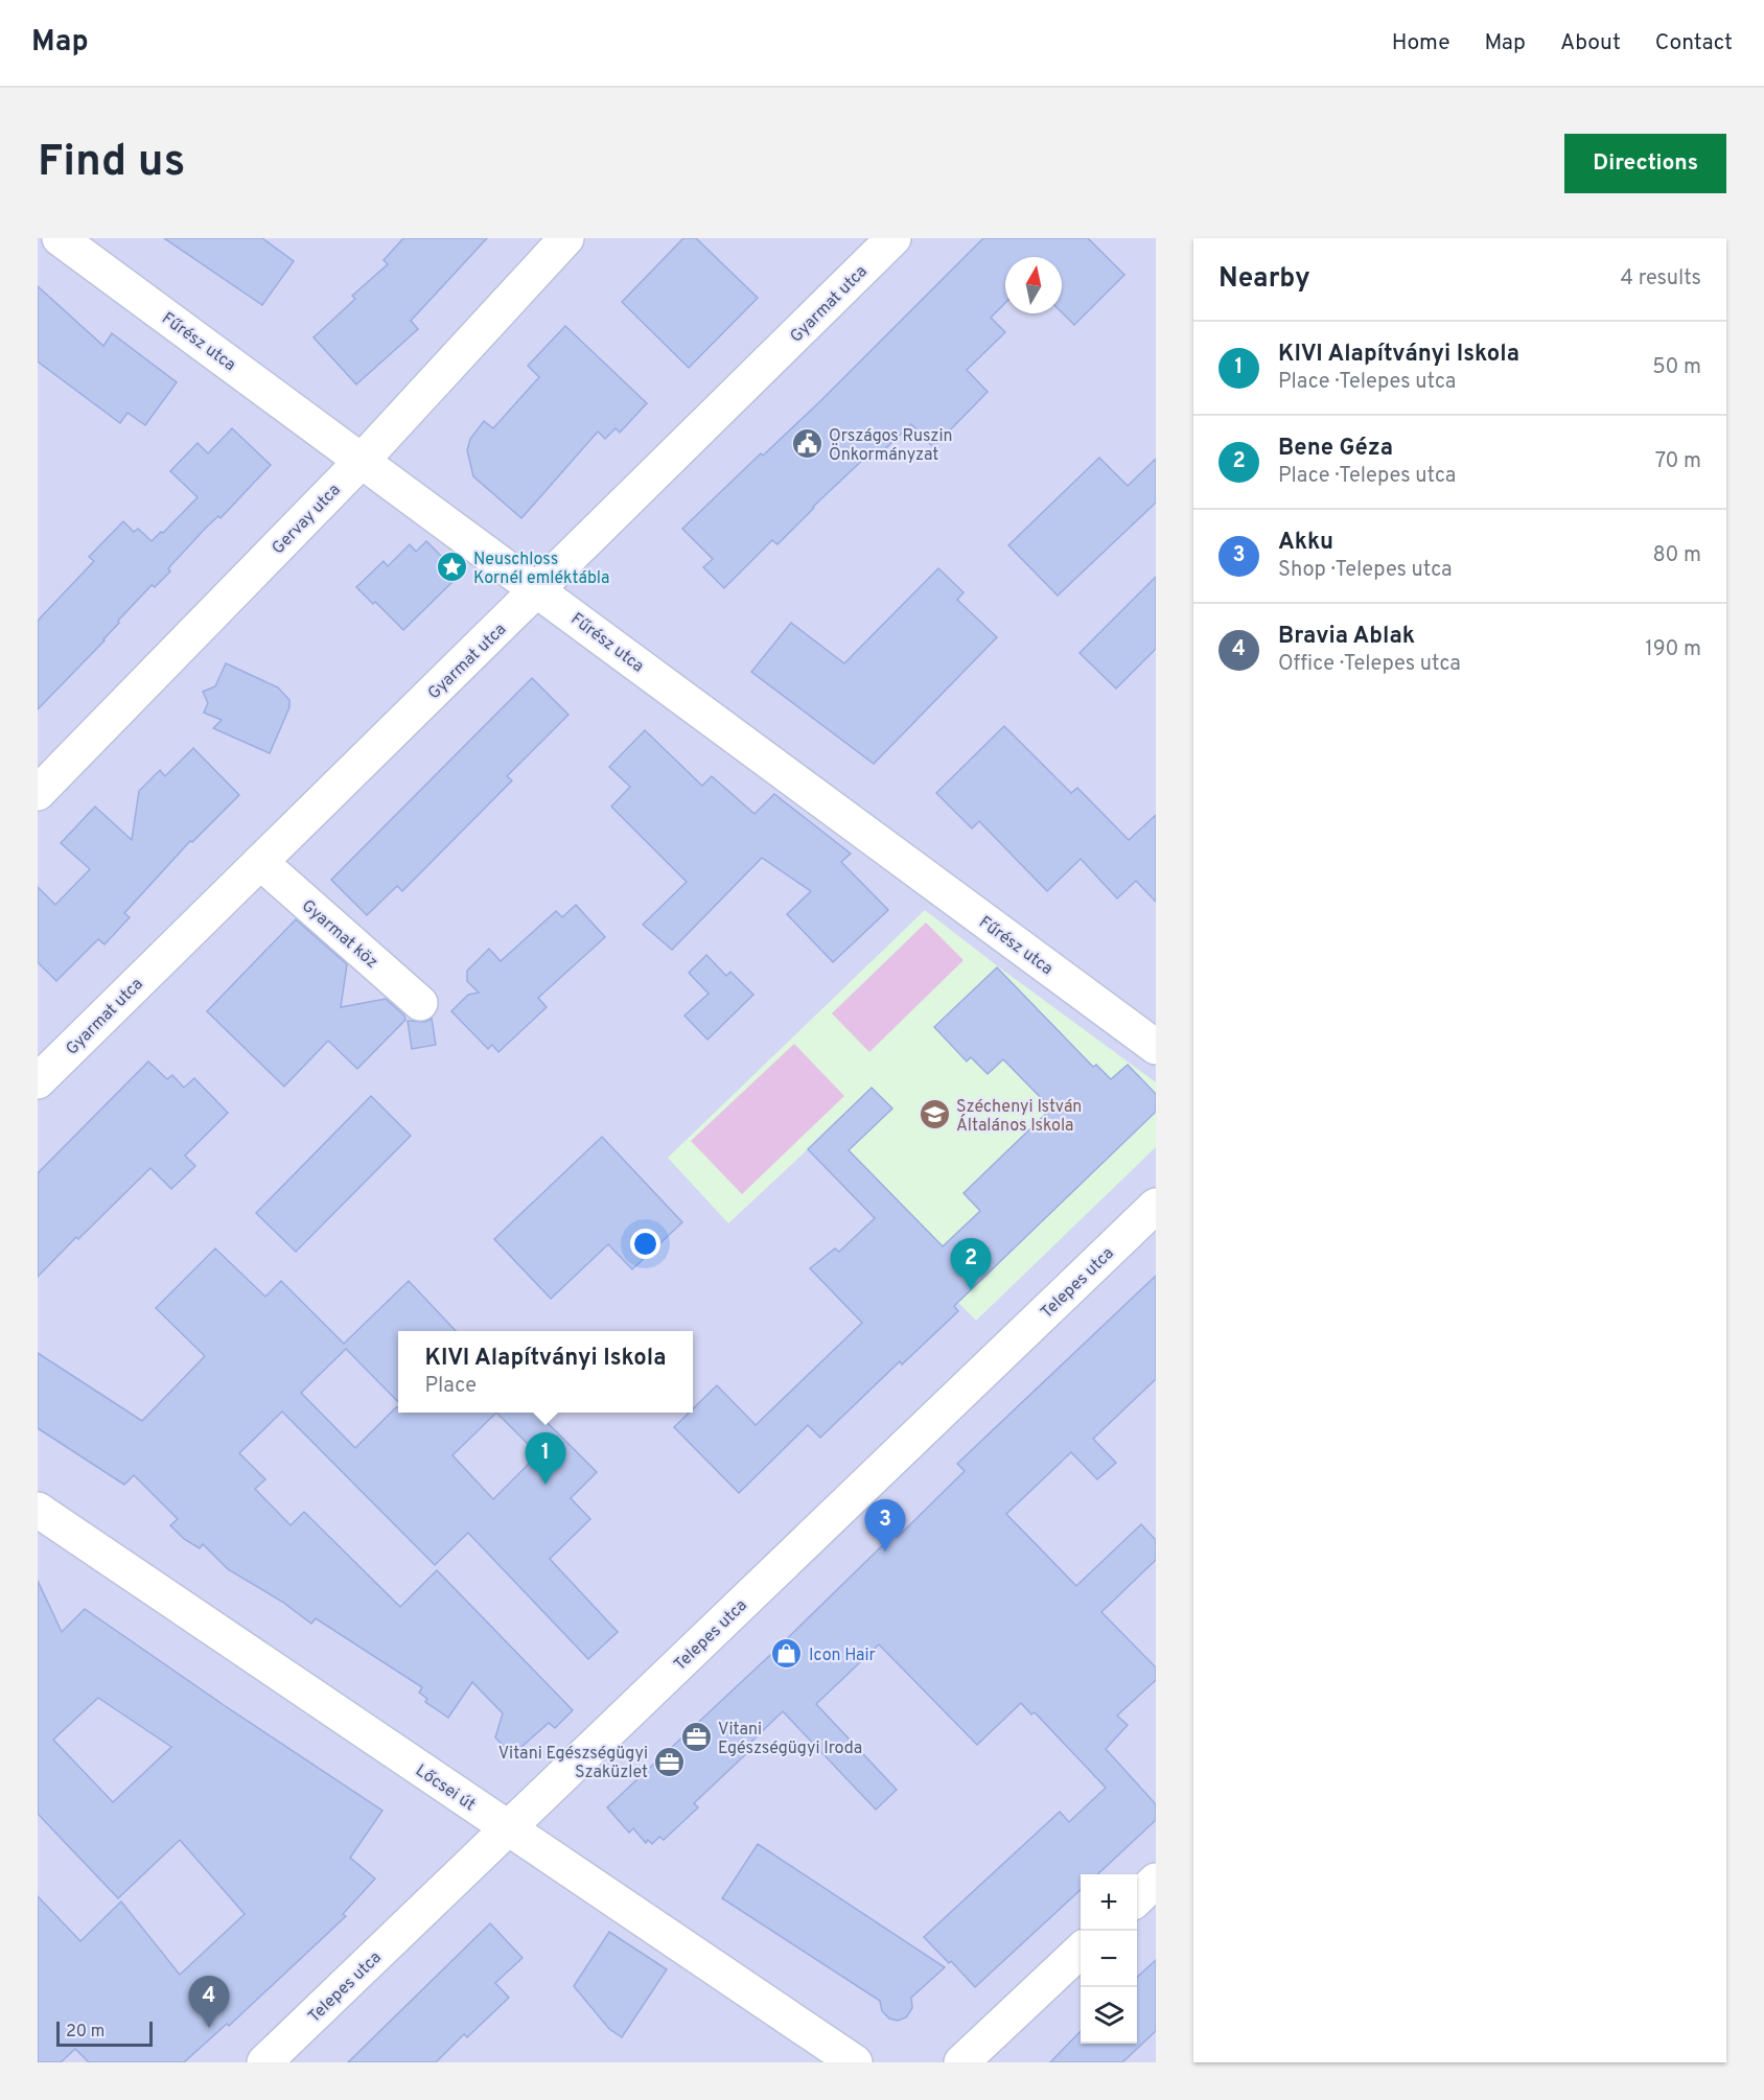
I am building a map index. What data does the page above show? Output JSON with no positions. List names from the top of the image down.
{
  "streets": {
    "street": [
      "Gyarmat utca",
      "Fűrész utca",
      "Gervay utca",
      "Gyarmat köz",
      "Telepes utca",
      "Lőcsei út"
    ]
  },
  "crossings": [
    ["Gyarmat utca", "Fűrész utca"],
    ["Gyarmat utca", "Gyarmat köz"],
    ["Fűrész utca", "Gervay utca"],
    ["Telepes utca", "Lőcsei út"]
  ],
  "places": {
    "public building": ["Országos Ruszin Önkormányzat"],
    "place": ["Neuschloss Kornél emléktábla"],
    "school or university": ["Széchenyi István Általános Iskola"],
    "shop": ["Icon Hair"],
    "office": ["Vitani Egészségügyi Iroda", "Vitani Egészségügyi Szaküzlet"]
  },
  "scale_bar": "20 m",
  "north": "top",
  "page": {
    "header": "Map",
    "nav": [
      "Home",
      "Map",
      "About",
      "Contact"
    ],
    "buttons": "Directions",
    "title": "Find us",
    "heading": ["Nearby", "4 results"],
    "list": [
      {
        "mark": "1",
        "name": "KIVI Alapítványi Iskola",
        "note": "Place · Telepes utca",
        "value": "50 m"
      },
      {
        "mark": "2",
        "name": "Bene Géza",
        "note": "Place · Telepes utca",
        "value": "70 m"
      },
      {
        "mark": "3",
        "name": "Akku",
        "note": "Shop · Telepes utca",
        "value": "80 m"
      },
      {
        "mark": "4",
        "name": "Bravia Ablak",
        "note": "Office · Telepes utca",
        "value": "190 m"
      }
    ],
    "pins": [
      "2",
      "1",
      "3",
      "4"
    ],
    "popup": ["KIVI Alapítványi Iskola", "Place"],
    "map_buttons": ["+", "−"],
    "scale": "20 m"
  }
}
